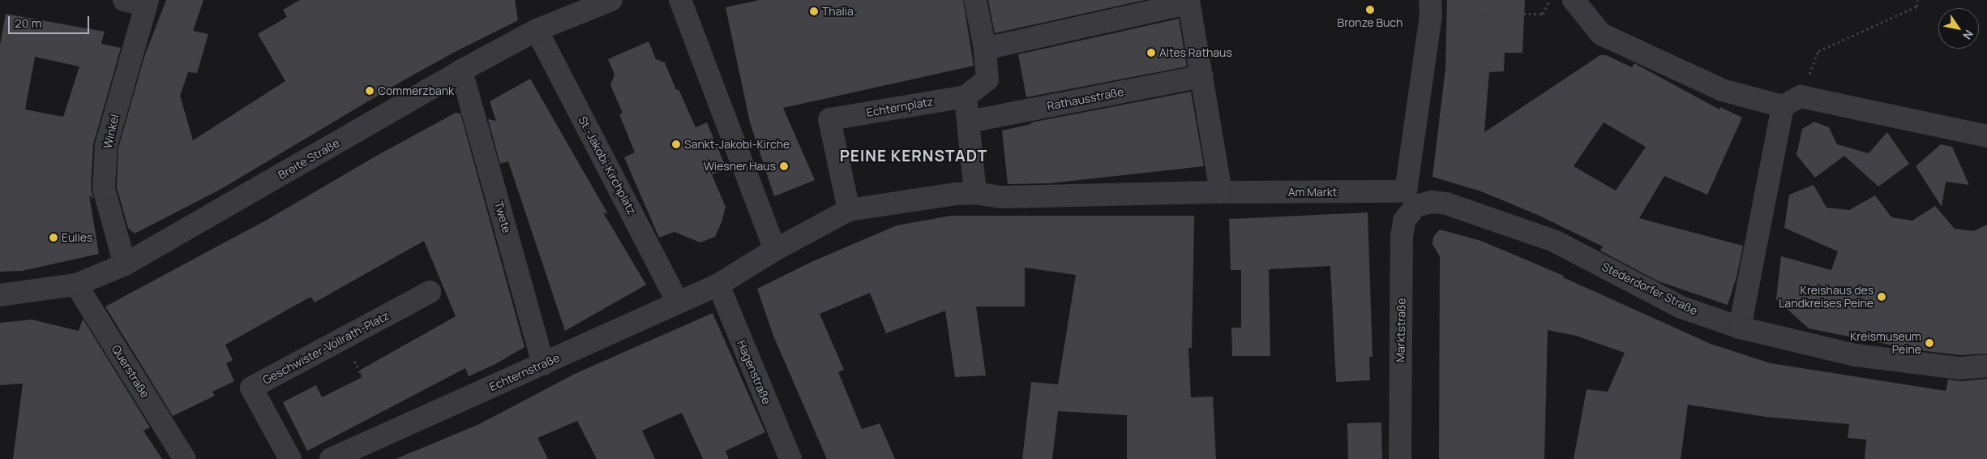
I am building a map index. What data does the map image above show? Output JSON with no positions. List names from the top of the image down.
{
  "streets": {
    "street": [
      "Rathausstraße",
      "Echternplatz",
      "Winkel",
      "Breite Straße",
      "St.-Jakobi-Kirchplatz",
      "Am Markt",
      "Twete",
      "Stederdorfer Straße",
      "Marktstraße",
      "Geschwister-Vollrath-Platz",
      "Querstraße",
      "Echternstraße",
      "Hagenstraße"
    ]
  },
  "crossings": [
    ["Winkel", "Breite Straße"],
    ["Breite Straße", "St.-Jakobi-Kirchplatz"],
    ["Breite Straße", "Twete"],
    ["Breite Straße", "Querstraße"],
    ["St.-Jakobi-Kirchplatz", "Echternstraße"],
    ["Twete", "Echternstraße"],
    ["Stederdorfer Straße", "Marktstraße"],
    ["Echternstraße", "Hagenstraße"]
  ],
  "districts": ["PEINE KERNSTADT"],
  "places": [
    "Bronze Buch",
    "Thalia",
    "Altes Rathaus",
    "Commerzbank",
    "Sankt-Jakobi-Kirche",
    "Wiesner Haus",
    "Eulies",
    "Kreishaus des Landkreises Peine",
    "Kreismuseum Peine"
  ],
  "scale_bar": "20 m",
  "north": "bottom right"
}
